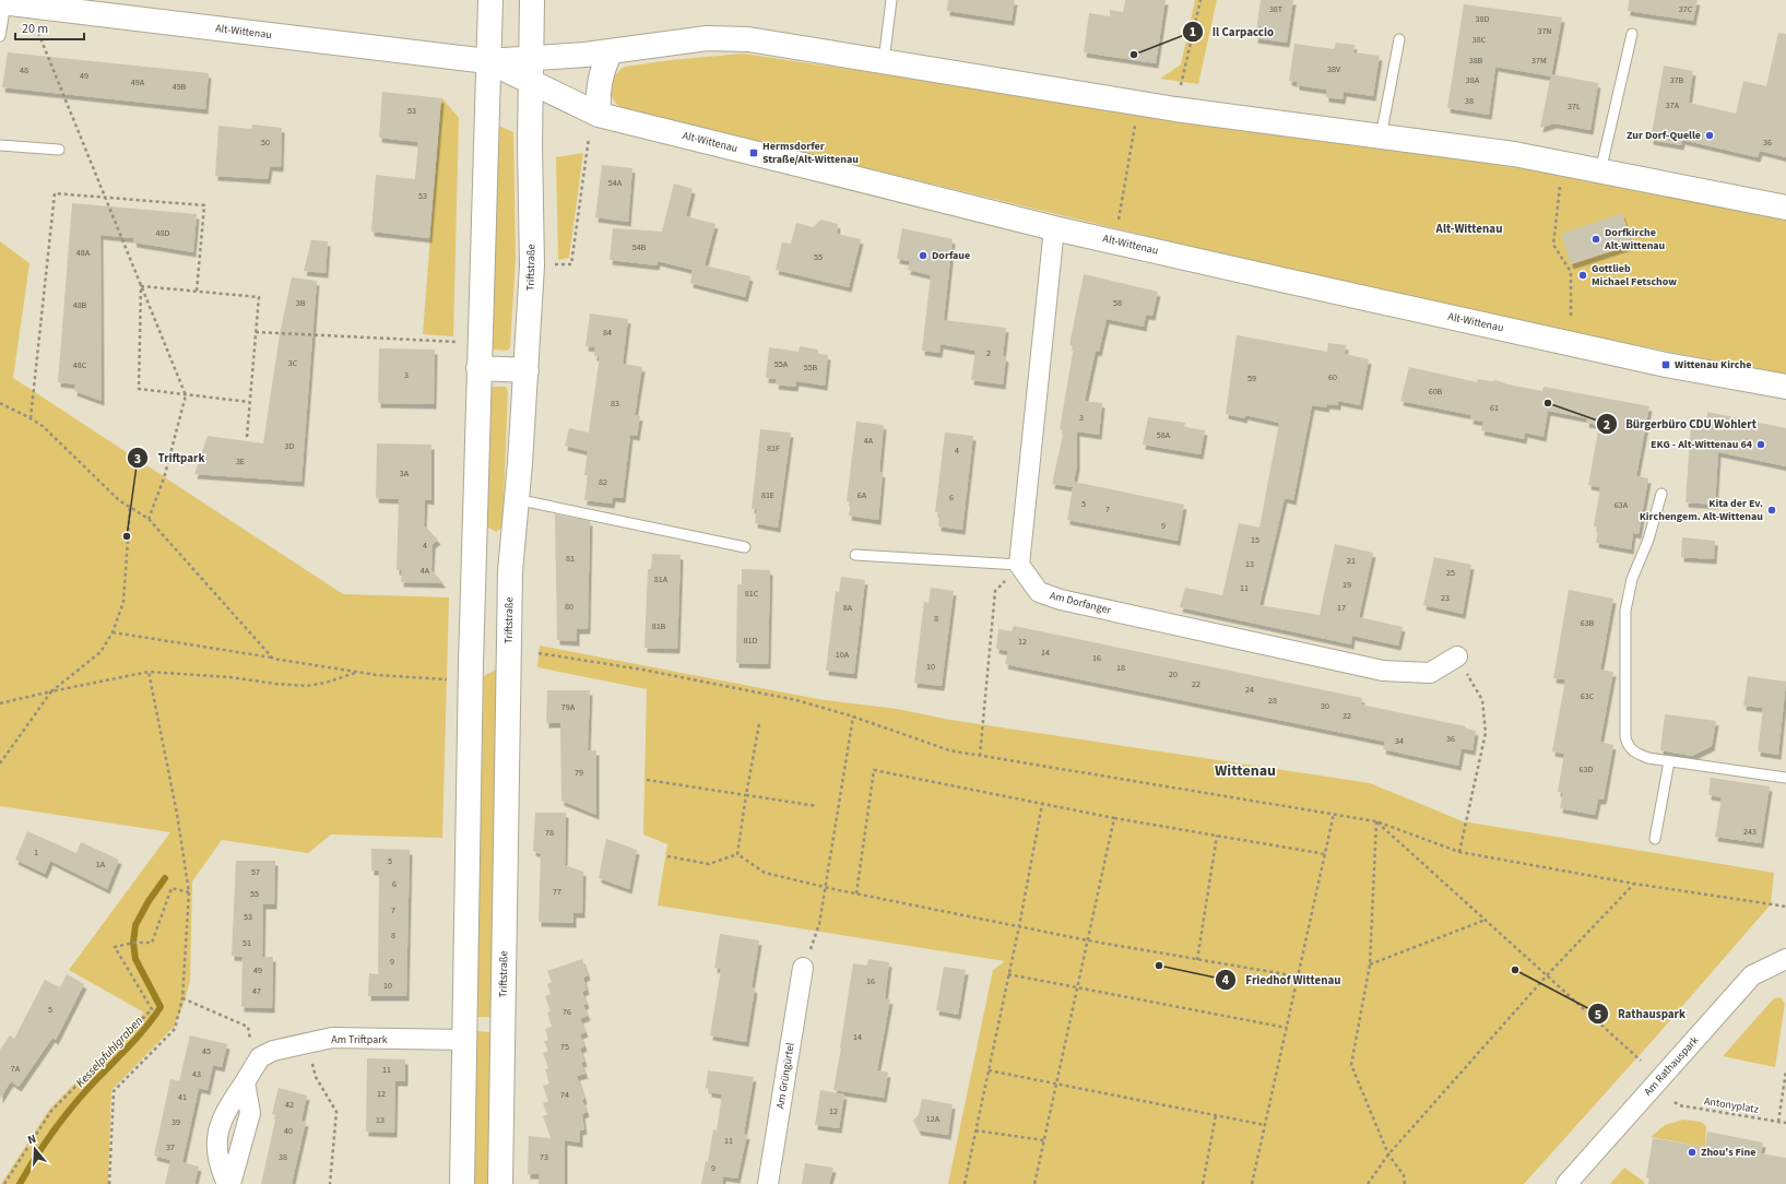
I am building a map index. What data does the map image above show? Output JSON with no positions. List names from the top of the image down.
{
  "streets": {
    "main road": ["Alt-Wittenau", "Triftstraße"],
    "street": [
      "Am Dorfanger",
      "Am Triftpark",
      "Am Rathauspark",
      "Am Grüngürtel"
    ],
    "path": ["Antonyplatz"]
  },
  "crossings": [
    ["Alt-Wittenau", "Triftstraße"]
  ],
  "districts": ["Alt-Wittenau", "Wittenau"],
  "water": ["Kesselpfuhlgraben"],
  "places": {
    "other": [
      "Il Carpaccio",
      "Zur Dorf-Quelle",
      "Dorfkirche Alt-Wittenau",
      "Dorfaue",
      "Gottlieb Michael Fetschow",
      "Bürgerbüro CDU Wohlert",
      "EKG - Alt-Wittenau 64",
      "Kita der Ev. Kirchengem. Alt-Wittenau",
      "Triftpark",
      "Friedhof Wittenau",
      "Rathauspark",
      "Zhou's Fine"
    ],
    "transit": ["Hermsdorfer Straße/Alt-Wittenau", "Wittenau Kirche"]
  },
  "house_numbers": [
    "38T",
    "37C",
    "38D",
    "37N",
    "38C",
    "38B",
    "37M",
    "38V",
    "48",
    "49",
    "38A",
    "37B",
    "49A",
    "49B",
    "38",
    "37A",
    "37L",
    "53",
    "50",
    "36",
    "54A",
    "53",
    "48D",
    "54B",
    "48A",
    "55",
    "3B",
    "58",
    "48B",
    "84",
    "2",
    "3C",
    "55A",
    "48C",
    "55B",
    "3",
    "60",
    "59",
    "60B",
    "83",
    "61",
    "3",
    "58A",
    "4A",
    "3D",
    "81F",
    "4",
    "3E",
    "3A",
    "82",
    "81E",
    "6A",
    "6",
    "5",
    "63A",
    "7",
    "9",
    "15",
    "4",
    "81",
    "21",
    "13",
    "4A",
    "25",
    "81A",
    "19",
    "11",
    "81C",
    "23",
    "80",
    "8A",
    "17",
    "8",
    "63B",
    "81B",
    "81D",
    "12",
    "14",
    "10A",
    "16",
    "10",
    "18",
    "20",
    "22",
    "24",
    "63C",
    "28",
    "30",
    "79A",
    "32",
    "36",
    "34",
    "63D",
    "79",
    "243",
    "78",
    "1",
    "5",
    "1A",
    "57",
    "6",
    "77",
    "55",
    "7",
    "53",
    "8",
    "51",
    "9",
    "49",
    "16",
    "10",
    "47",
    "5",
    "76",
    "14",
    "75",
    "45",
    "7A",
    "11",
    "43",
    "12",
    "74",
    "41",
    "42",
    "12",
    "12A",
    "13",
    "39",
    "40",
    "11",
    "37",
    "38",
    "73",
    "9"
  ],
  "scale_bar": "20 m",
  "north": "top"
}
